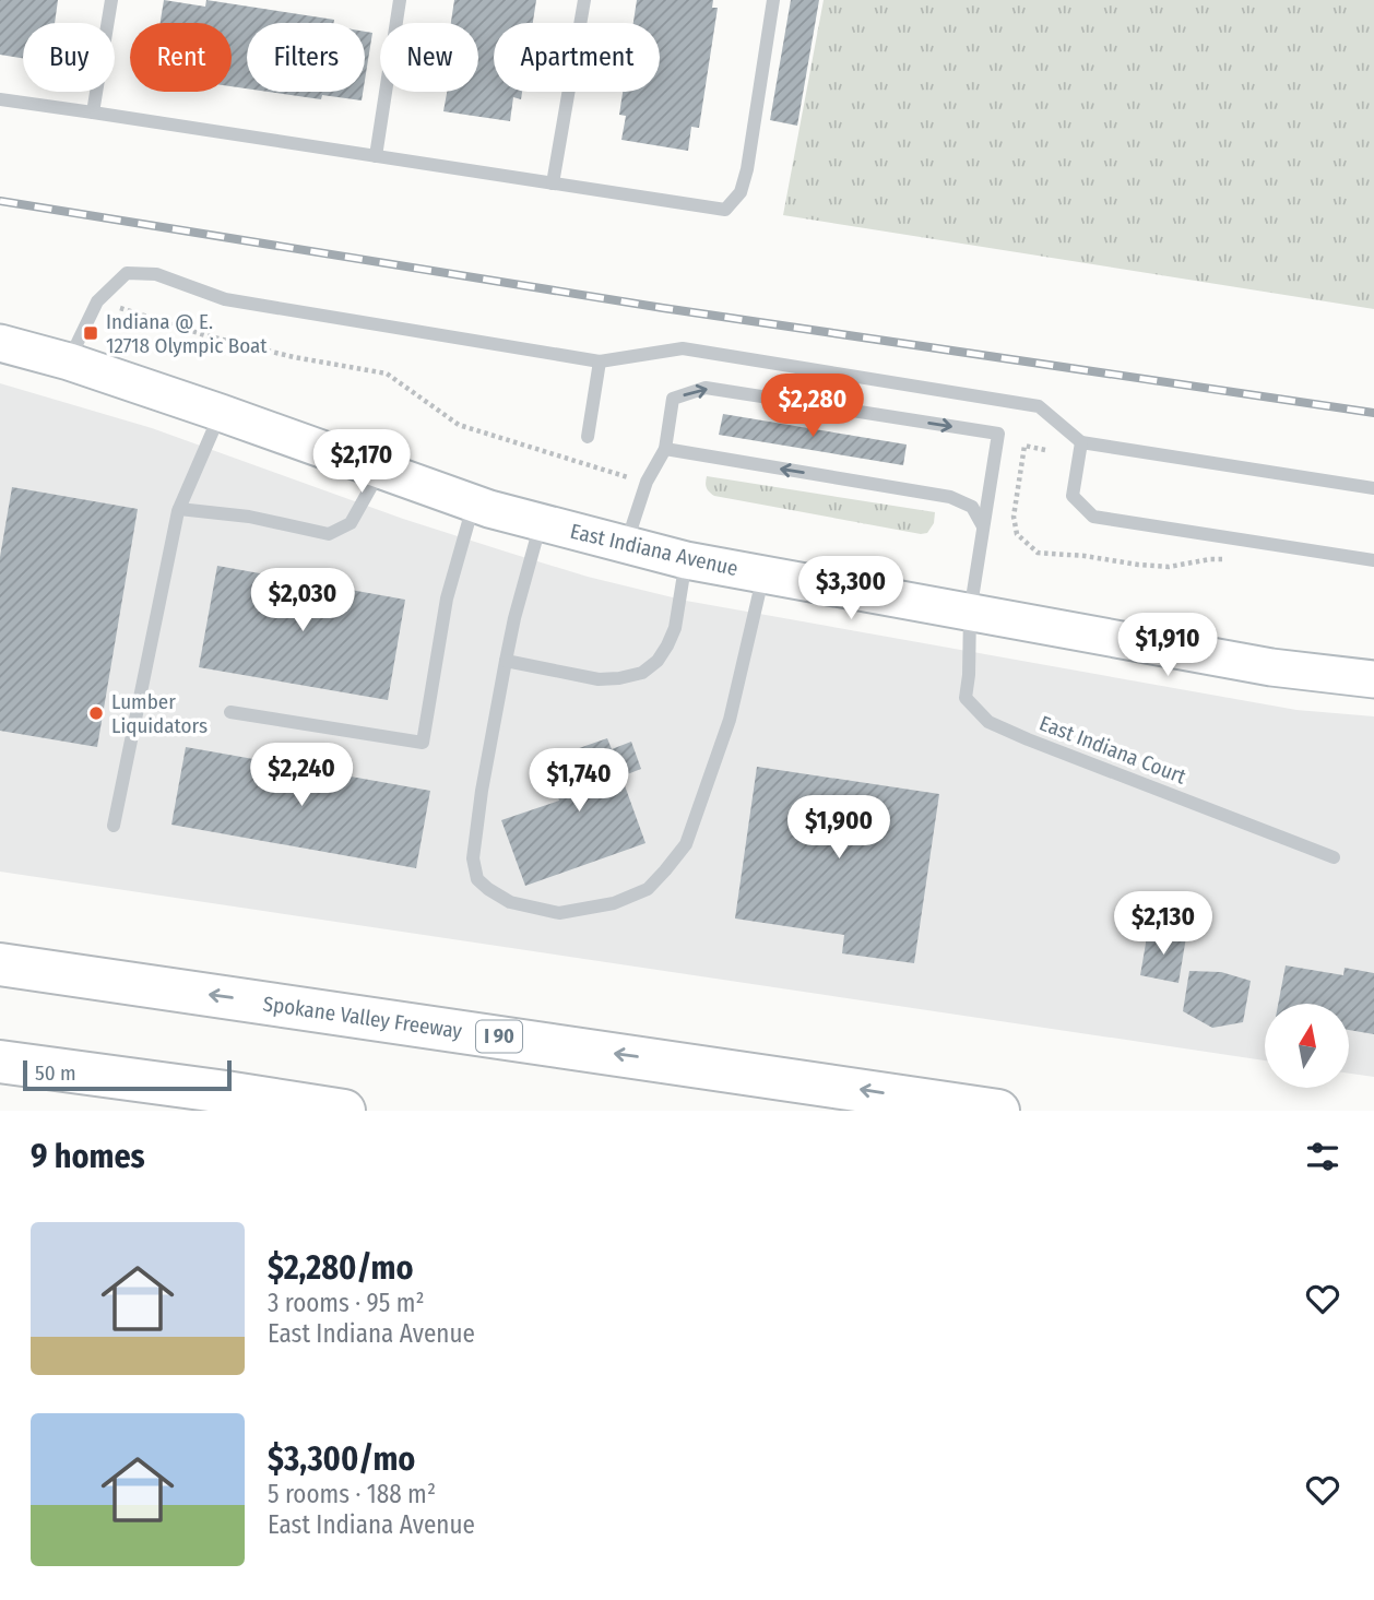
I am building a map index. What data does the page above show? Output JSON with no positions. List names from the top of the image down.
{
  "streets": {
    "highway": ["Spokane Valley Freeway", "I 90"],
    "main road": ["East Indiana Avenue"],
    "lane": ["East Indiana Court"]
  },
  "crossings": [
    ["East Indiana Avenue", "East Indiana Court"]
  ],
  "places": {
    "transit": ["Indiana @ E. 12718 Olympic Boat"],
    "other": ["Lumber Liquidators"]
  },
  "scale_bar": "50 m",
  "north": "top",
  "page": {
    "chip": [
      "Buy",
      "Rent",
      "Filters",
      "New",
      "Apartment"
    ],
    "price": [
      "$2,280",
      "$2,170",
      "$3,300",
      "$2,030",
      "$1,910",
      "$2,240",
      "$1,740",
      "$1,900",
      "$2,130"
    ],
    "scale": "50 m",
    "heading": "9 homes",
    "list": [
      {
        "name": "$2,280/mo",
        "note": "3 rooms · 95 m² · East Indiana Avenue"
      },
      {
        "name": "$3,300/mo",
        "note": "5 rooms · 188 m² · East Indiana Avenue"
      }
    ]
  }
}
